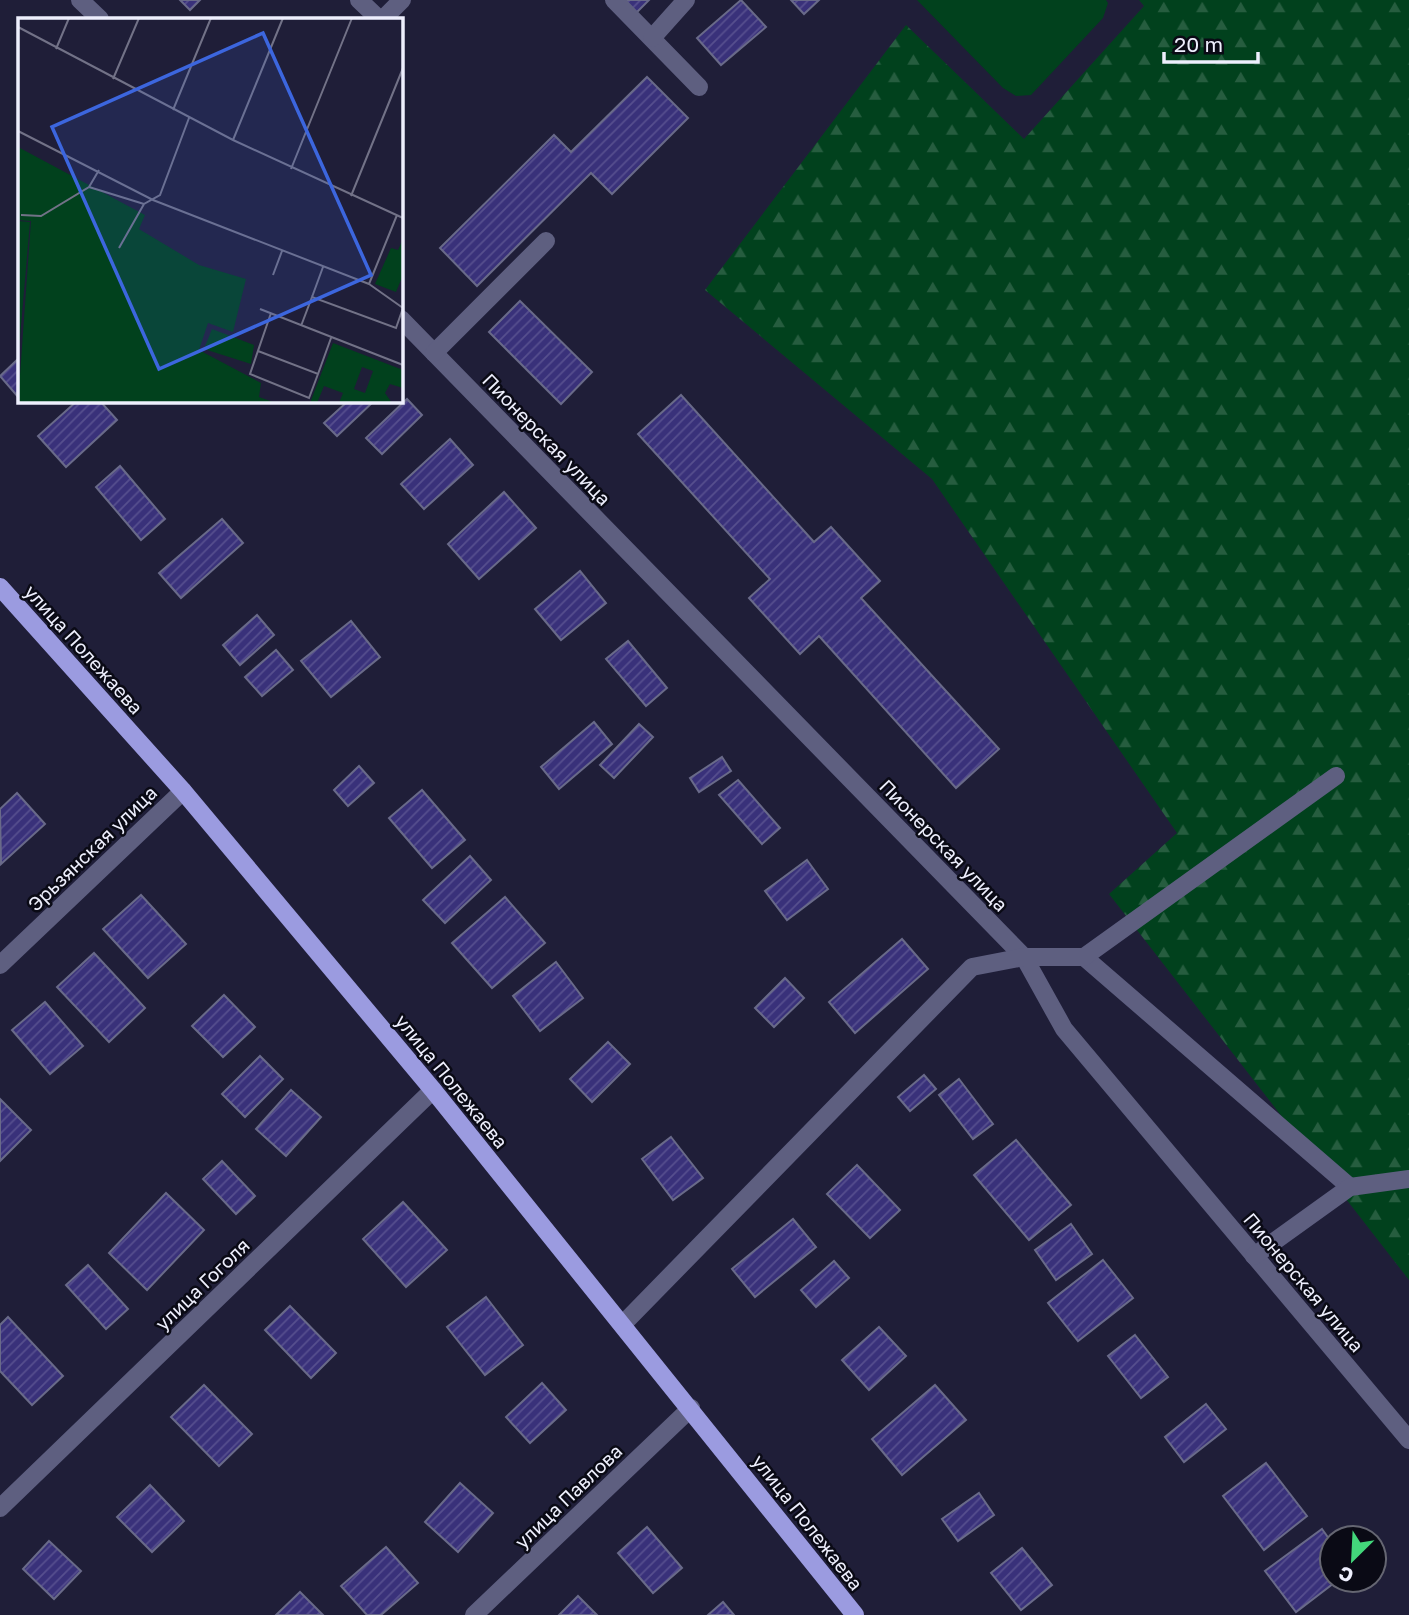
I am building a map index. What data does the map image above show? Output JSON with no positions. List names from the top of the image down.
{
  "streets": {
    "main road": ["улица Полежаева"],
    "street": [
      "Пионерская улица",
      "Эрьзянская улица",
      "улица Гоголя",
      "улица Павлова"
    ]
  },
  "crossings": [
    ["улица Полежаева", "Эрьзянская улица"],
    ["улица Полежаева", "улица Гоголя"],
    ["улица Полежаева", "улица Павлова"]
  ],
  "scale_bar": "20 m",
  "north": "bottom left"
}
